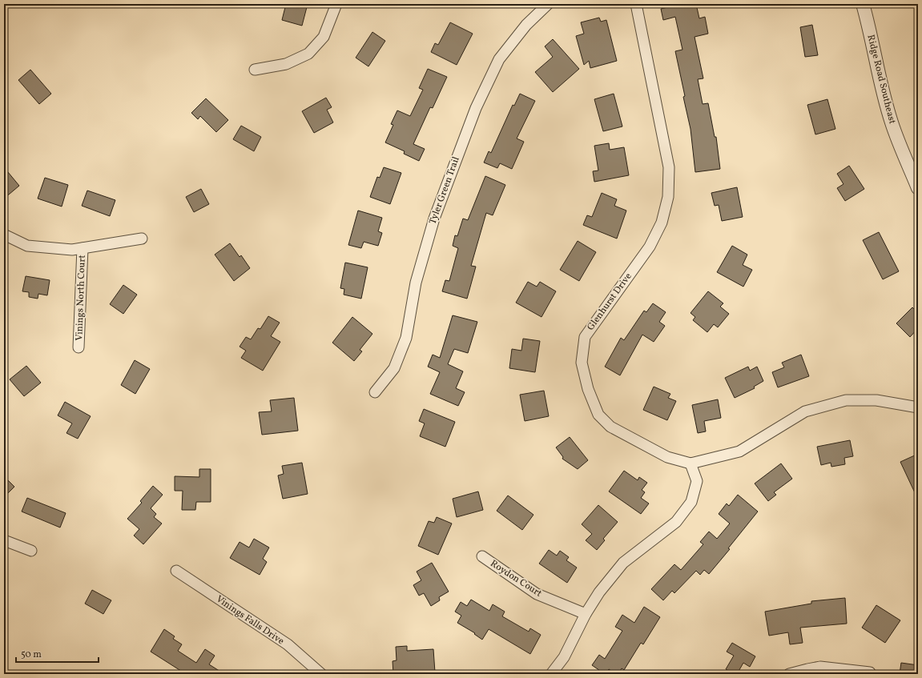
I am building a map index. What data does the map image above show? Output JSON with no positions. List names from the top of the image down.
{
  "streets": {
    "street": [
      "Ridge Road Southeast",
      "Tyler Green Trail",
      "Vinings North Court",
      "Glenhurst Drive",
      "Roydon Court",
      "Vinings Falls Drive"
    ]
  },
  "scale_bar": "50 m"
}
